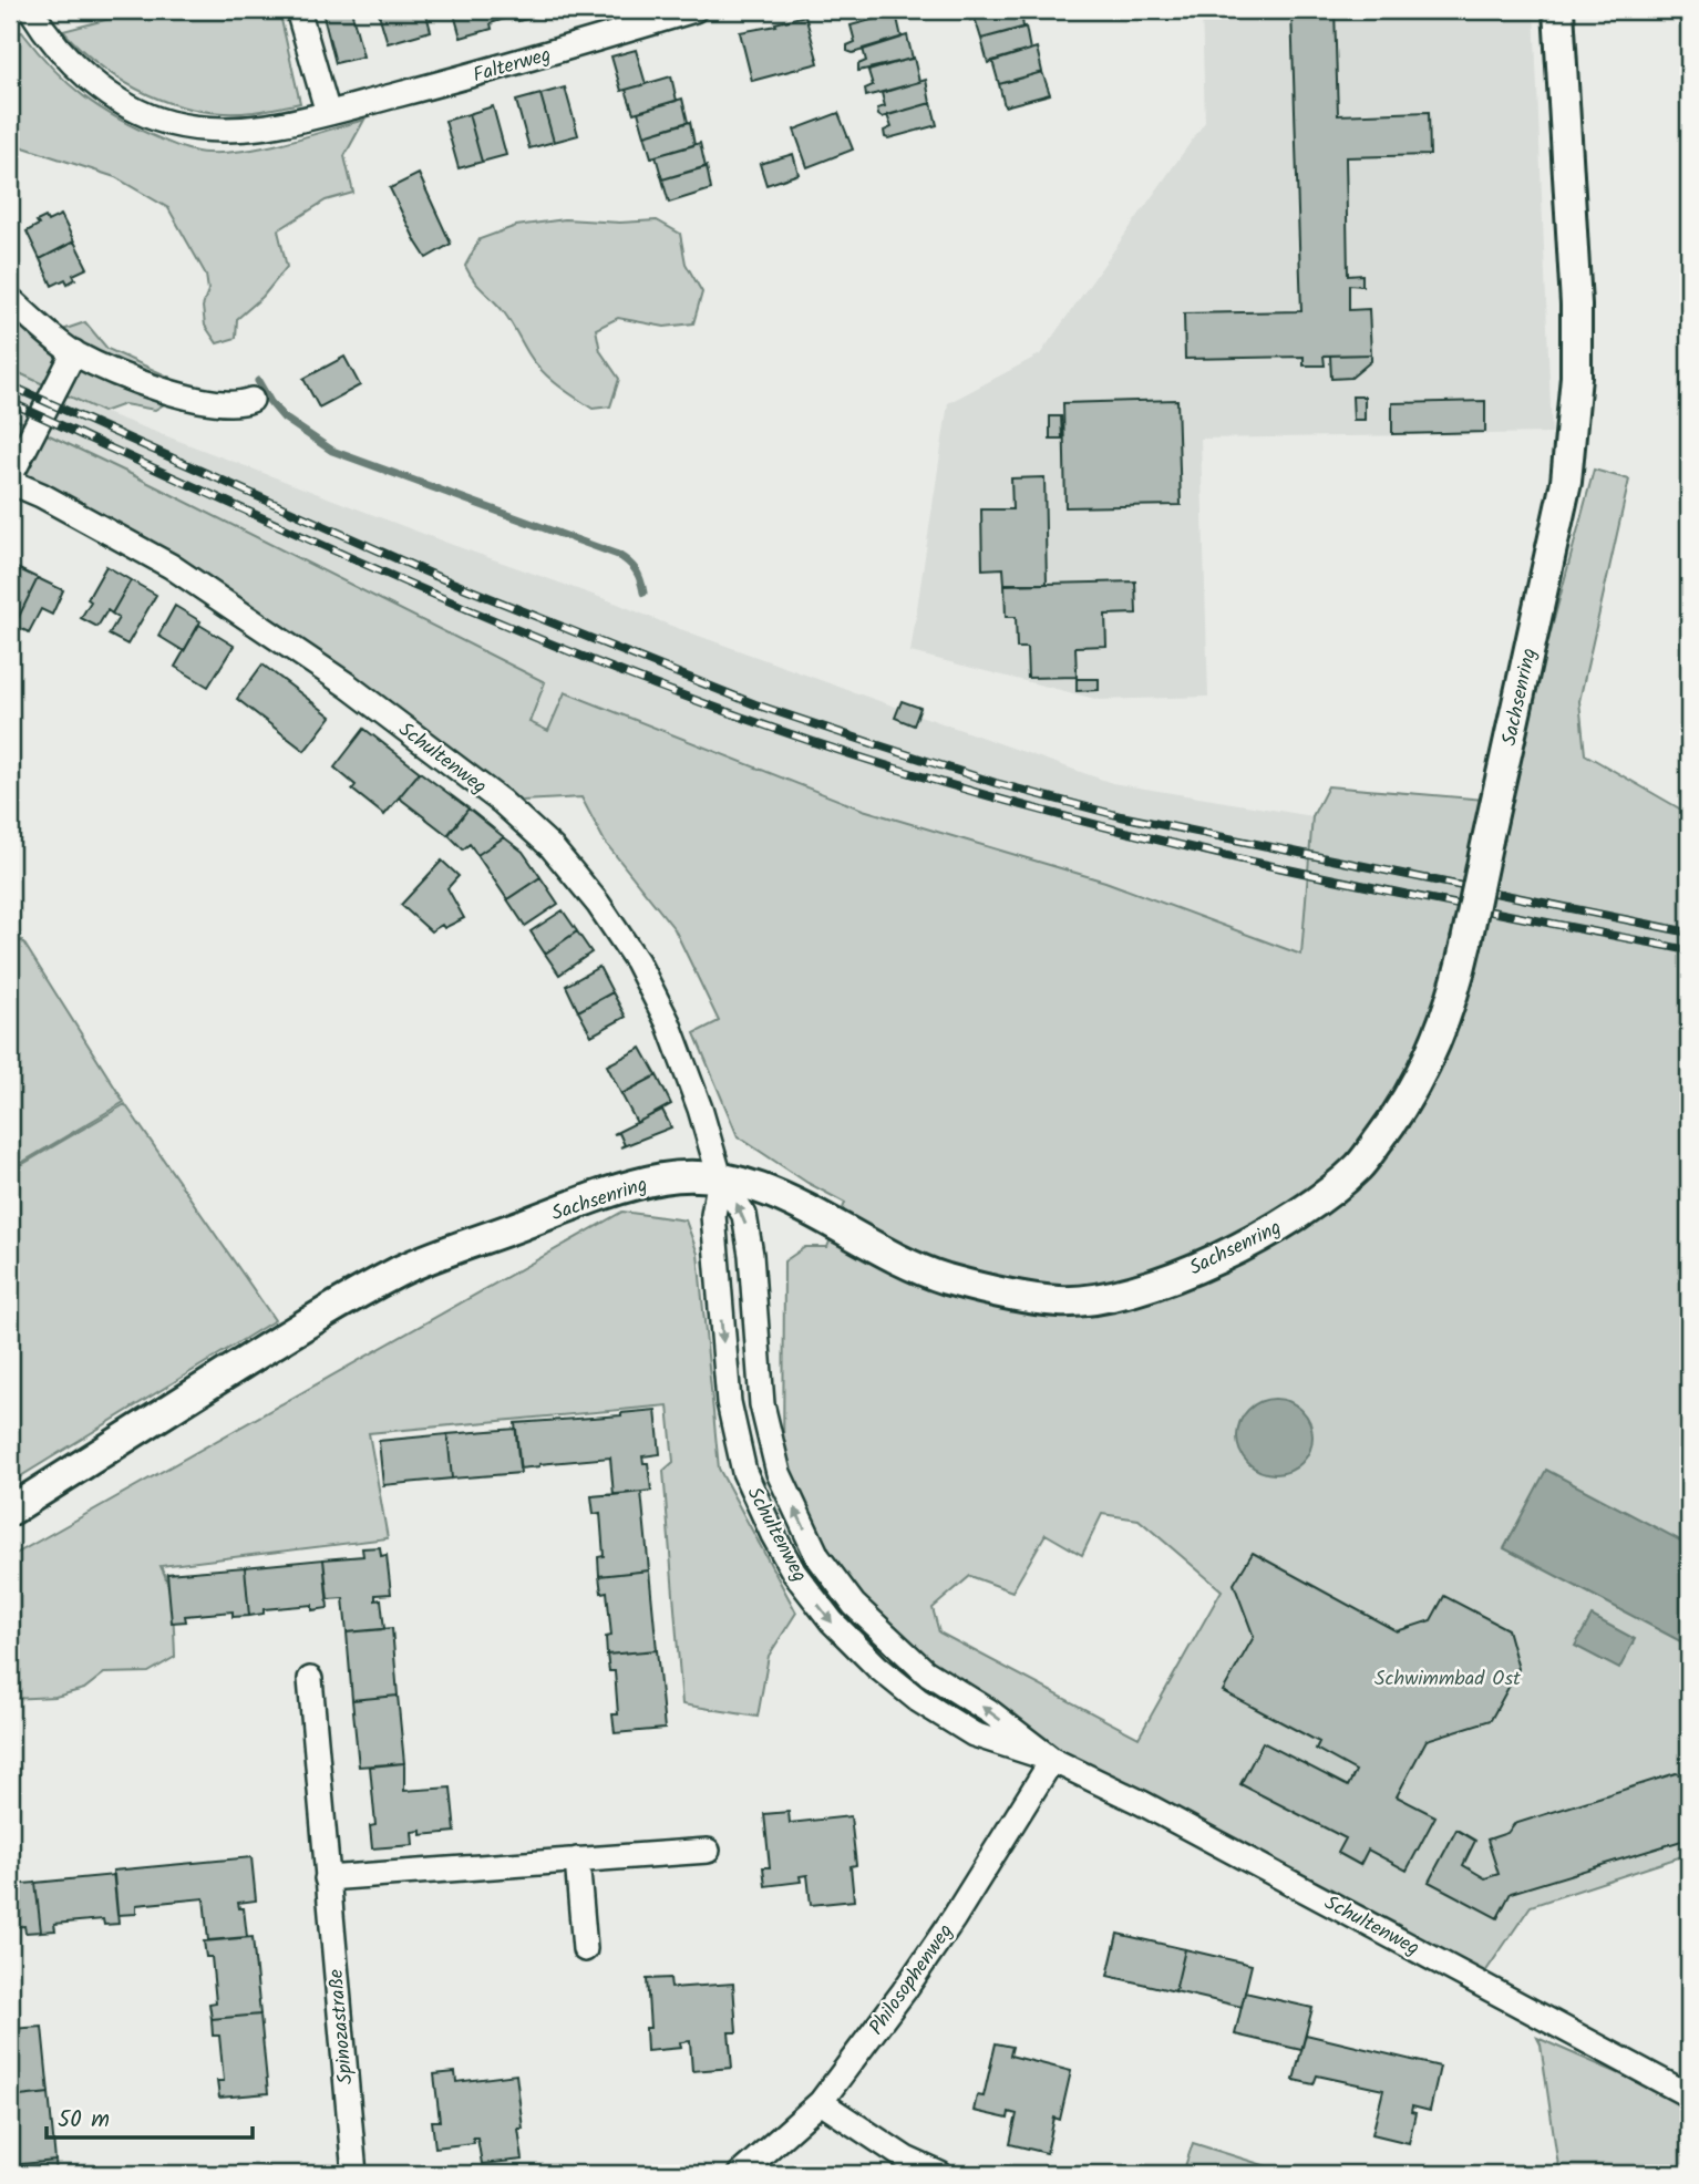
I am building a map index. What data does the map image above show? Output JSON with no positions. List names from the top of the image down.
{
  "streets": {
    "street": [
      "Falterweg",
      "Sachsenring",
      "Schultenweg",
      "Philosophenweg",
      "Spinozastraße"
    ]
  },
  "crossings": [
    ["Sachsenring", "Schultenweg"],
    ["Schultenweg", "Philosophenweg"]
  ],
  "parks": ["Schwimmbad Ost"],
  "scale_bar": "50 m"
}
